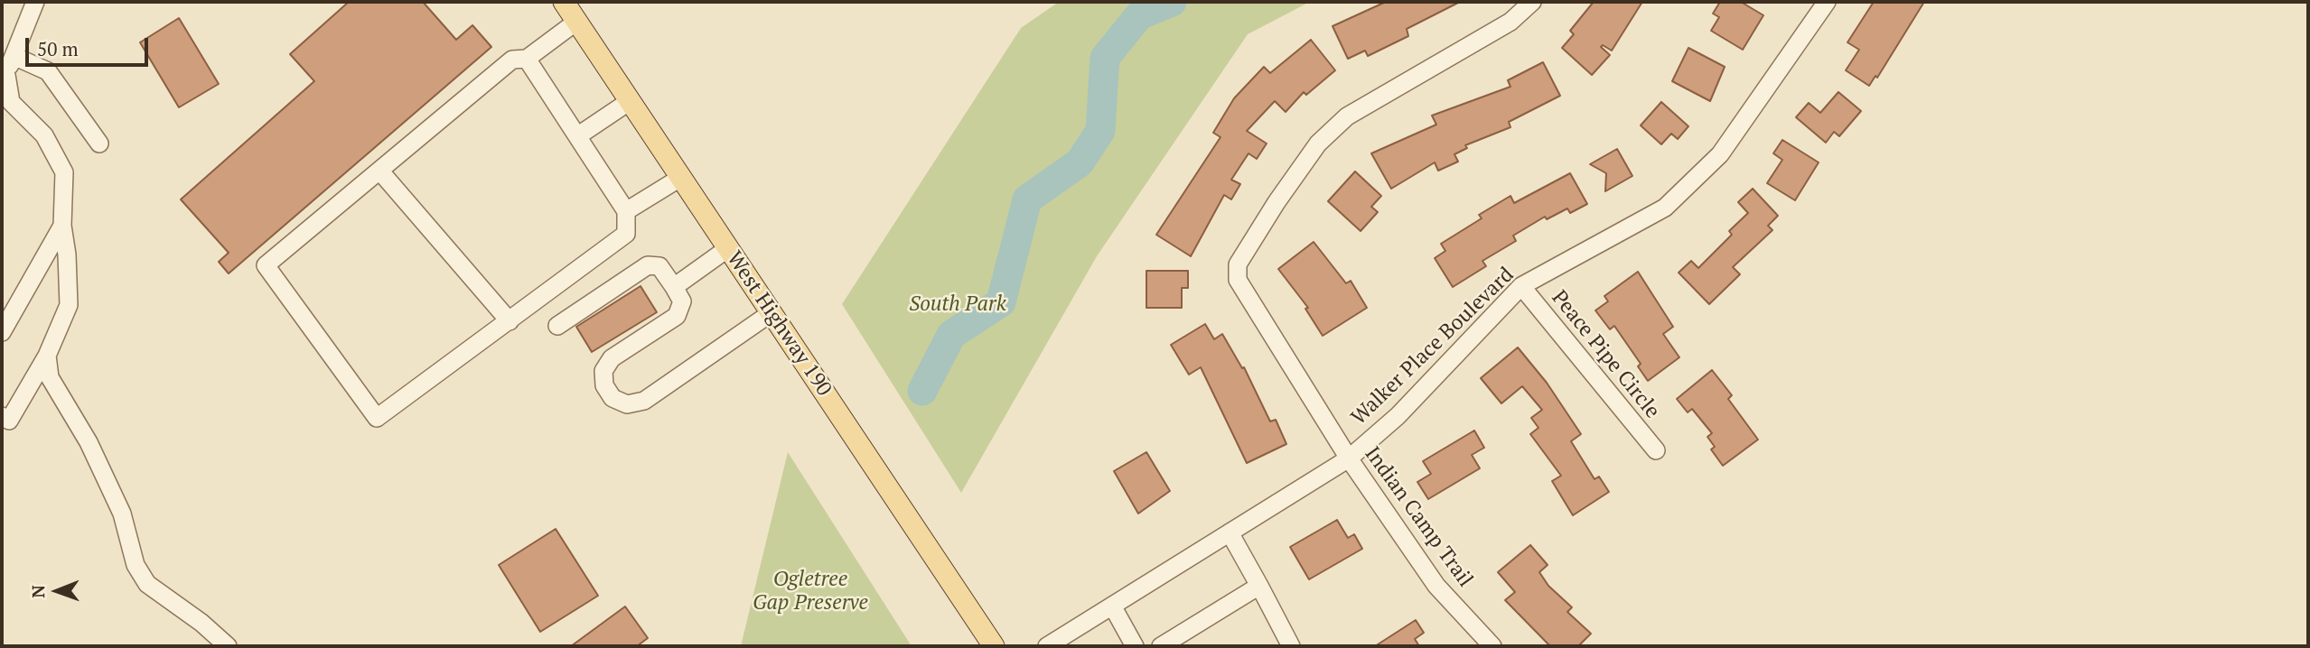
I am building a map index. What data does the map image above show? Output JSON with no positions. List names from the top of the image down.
{
  "streets": {
    "main road": ["West Highway 190"],
    "street": ["Walker Place Boulevard", "Peace Pipe Circle", "Indian Camp Trail"]
  },
  "crossings": [
    ["Walker Place Boulevard", "Peace Pipe Circle"],
    ["Walker Place Boulevard", "Indian Camp Trail"]
  ],
  "parks": ["South Park", "Ogletree Gap Preserve"],
  "scale_bar": "50 m",
  "north": "left"
}
